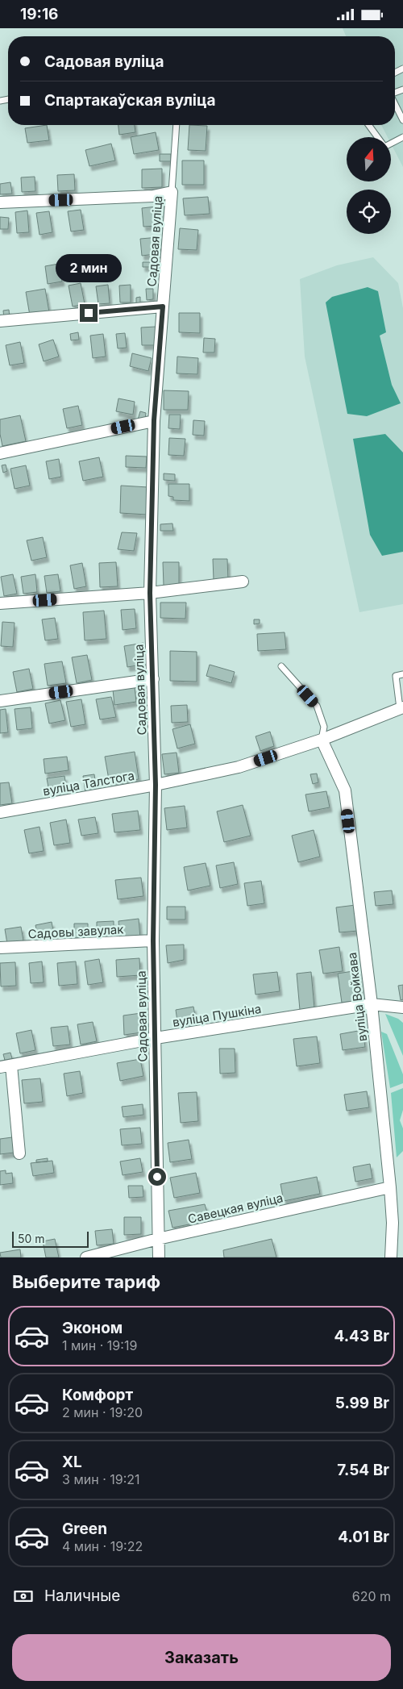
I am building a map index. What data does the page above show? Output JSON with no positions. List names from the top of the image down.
{
  "streets": {
    "street": [
      "Садовая вуліца",
      "вуліца Талстога",
      "Садовы завулак",
      "вуліца Войкава",
      "вуліца Пушкіна",
      "Савецкая вуліца"
    ]
  },
  "crossings": [
    ["Садовая вуліца", "вуліца Талстога"],
    ["Садовая вуліца", "Садовы завулак"],
    ["Садовая вуліца", "вуліца Пушкіна"],
    ["Садовая вуліца", "Савецкая вуліца"],
    ["вуліца Талстога", "вуліца Войкава"],
    ["вуліца Войкава", "вуліца Пушкіна"],
    ["вуліца Войкава", "Савецкая вуліца"]
  ],
  "scale_bar": "50 m",
  "north": "top",
  "page": {
    "status": "19:16",
    "banner": ["Садовая вуліца", "Спартакаўская вуліца"],
    "bubble": "2 мин",
    "scale": "50 m",
    "heading": "Выберите тариф",
    "list": [
      {
        "name": "Эконом",
        "note": "1 мин · 19:19",
        "value": "4.43 Br"
      },
      {
        "name": "Комфорт",
        "note": "2 мин · 19:20",
        "value": "5.99 Br"
      },
      {
        "name": "XL",
        "note": "3 мин · 19:21",
        "value": "7.54 Br"
      },
      {
        "name": "Green",
        "note": "4 мин · 19:22",
        "value": "4.01 Br"
      }
    ],
    "pay": ["Наличные", "620 m"],
    "buttons": "Заказать"
  }
}
